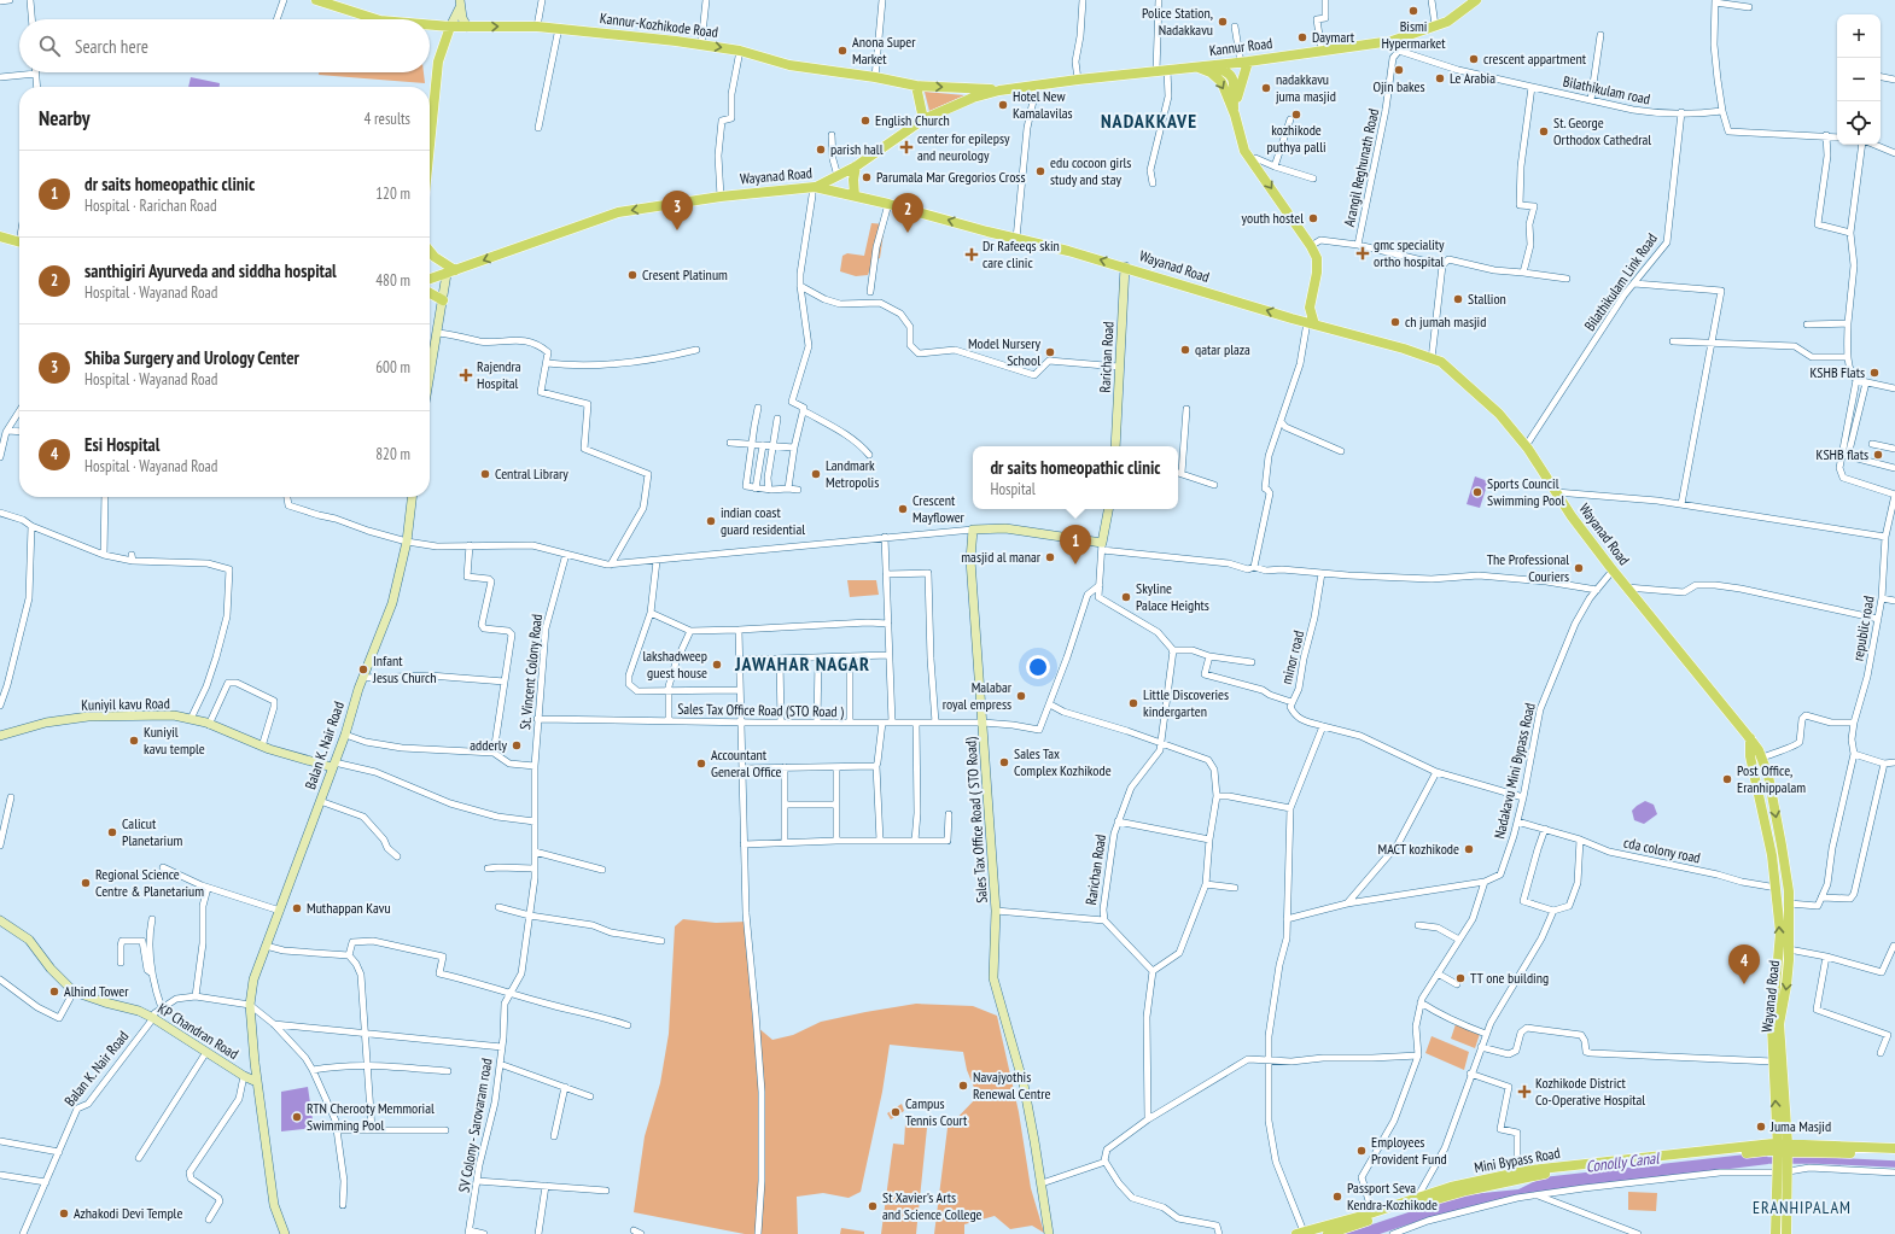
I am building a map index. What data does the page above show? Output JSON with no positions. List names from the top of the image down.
{
  "streets": {
    "main road": [
      "Kannur-Kozhikode Road",
      "Kannur Road",
      "Wayanad Road",
      "Mini Bypass Road"
    ],
    "street": [
      "Bilathikulam road",
      "Arangil Reghunath Road",
      "Bilathikulam Link Road",
      "Rarichan Road",
      "republic road",
      "minor road",
      "St. Vincent Colony Road",
      "Kuniyil kavu Road",
      "Sales Tax Office Road (STO Road )",
      "Balan K. Nair Road",
      "Nadakavu Mini Bypass Road",
      "Sales Tax Office Road ( STO Road)",
      "cda colony road",
      "KP Chandran Road",
      "SV Colony - Sarovaram road"
    ]
  },
  "crossings": [
    ["Kannur-Kozhikode Road", "Kannur Road"],
    ["Bilathikulam road", "Arangil Reghunath Road"],
    ["Bilathikulam road", "Bilathikulam Link Road"],
    ["Wayanad Road", "Bilathikulam Link Road"],
    ["Wayanad Road", "Rarichan Road"],
    ["Wayanad Road", "Nadakavu Mini Bypass Road"],
    ["Wayanad Road", "cda colony road"],
    ["Wayanad Road", "Mini Bypass Road"],
    ["St. Vincent Colony Road", "Sales Tax Office Road (STO Road )"],
    ["St. Vincent Colony Road", "SV Colony - Sarovaram road"],
    ["Kuniyil kavu Road", "Balan K. Nair Road"],
    ["Sales Tax Office Road (STO Road )", "Sales Tax Office Road ( STO Road)"],
    ["Balan K. Nair Road", "KP Chandran Road"],
    ["Nadakavu Mini Bypass Road", "cda colony road"]
  ],
  "districts": ["NADAKKAVE", "JAWAHAR NAGAR", "ERANHIPALAM"],
  "water": ["Conolly Canal"],
  "places": {
    "other": [
      "Bismi Hypermarket",
      "Police Station, Nadakkavu",
      "Daymart",
      "Anona Super Market",
      "crescent appartment",
      "Ojin bakes",
      "Le Arabia",
      "nadakkavu juma masjid",
      "Hotel New Kamalavilas",
      "kozhikode puthya palli",
      "English Church",
      "St. George Orthodox Cathedral",
      "parish hall",
      "edu cocoon girls study and stay",
      "Parumala Mar Gregorios Cross",
      "youth hostel",
      "Cresent Platinum",
      "Stallion",
      "ch jumah masjid",
      "qatar plaza",
      "Model Nursery School",
      "KSHB Flats",
      "KSHB flats",
      "Central Library",
      "Landmark Metropolis",
      "Sports Council Swimming Pool",
      "Crescent Mayflower",
      "indian coast guard residential",
      "masjid al manar",
      "The Professional Couriers",
      "Skyline Palace Heights",
      "lakshadweep guest house",
      "Infant Jesus Church",
      "Malabar royal empress",
      "Little Discoveries kindergarten",
      "Kuniyil kavu temple",
      "adderly",
      "Sales Tax Complex Kozhikode",
      "Accountant General Office",
      "Post Office, Eranhippalam",
      "Calicut Planetarium",
      "MACT kozhikode",
      "Regional Science Centre & Planetarium",
      "Muthappan Kavu",
      "TT one building",
      "Alhind Tower",
      "Navajyothis Renewal Centre",
      "Campus Tennis Court",
      "RTN Cherooty Memmorial Swimming Pool",
      "Juma Masjid",
      "Employees Provident Fund",
      "Passport Seva Kendra-Kozhikode",
      "St Xavier's Arts and Science College",
      "Azhakodi Devi Temple"
    ],
    "health": [
      "center for epilepsy and neurology",
      "gmc speciality ortho hospital",
      "Dr Rafeeqs skin care clinic",
      "Rajendra Hospital",
      "Kozhikode District Co-Operative Hospital"
    ]
  },
  "page": {
    "map_buttons": ["+", "−"],
    "search": "Search here",
    "heading": ["Nearby", "4 results"],
    "list": [
      {
        "mark": "1",
        "name": "dr saits homeopathic clinic",
        "note": "Hospital · Rarichan Road",
        "value": "120 m"
      },
      {
        "mark": "2",
        "name": "santhigiri Ayurveda and siddha hospital",
        "note": "Hospital · Wayanad Road",
        "value": "480 m"
      },
      {
        "mark": "3",
        "name": "Shiba Surgery and Urology Center",
        "note": "Hospital · Wayanad Road",
        "value": "600 m"
      },
      {
        "mark": "4",
        "name": "Esi Hospital",
        "note": "Hospital · Wayanad Road",
        "value": "820 m"
      }
    ],
    "pins": [
      "3",
      "2",
      "1",
      "4"
    ],
    "popup": ["dr saits homeopathic clinic", "Hospital"]
  }
}
